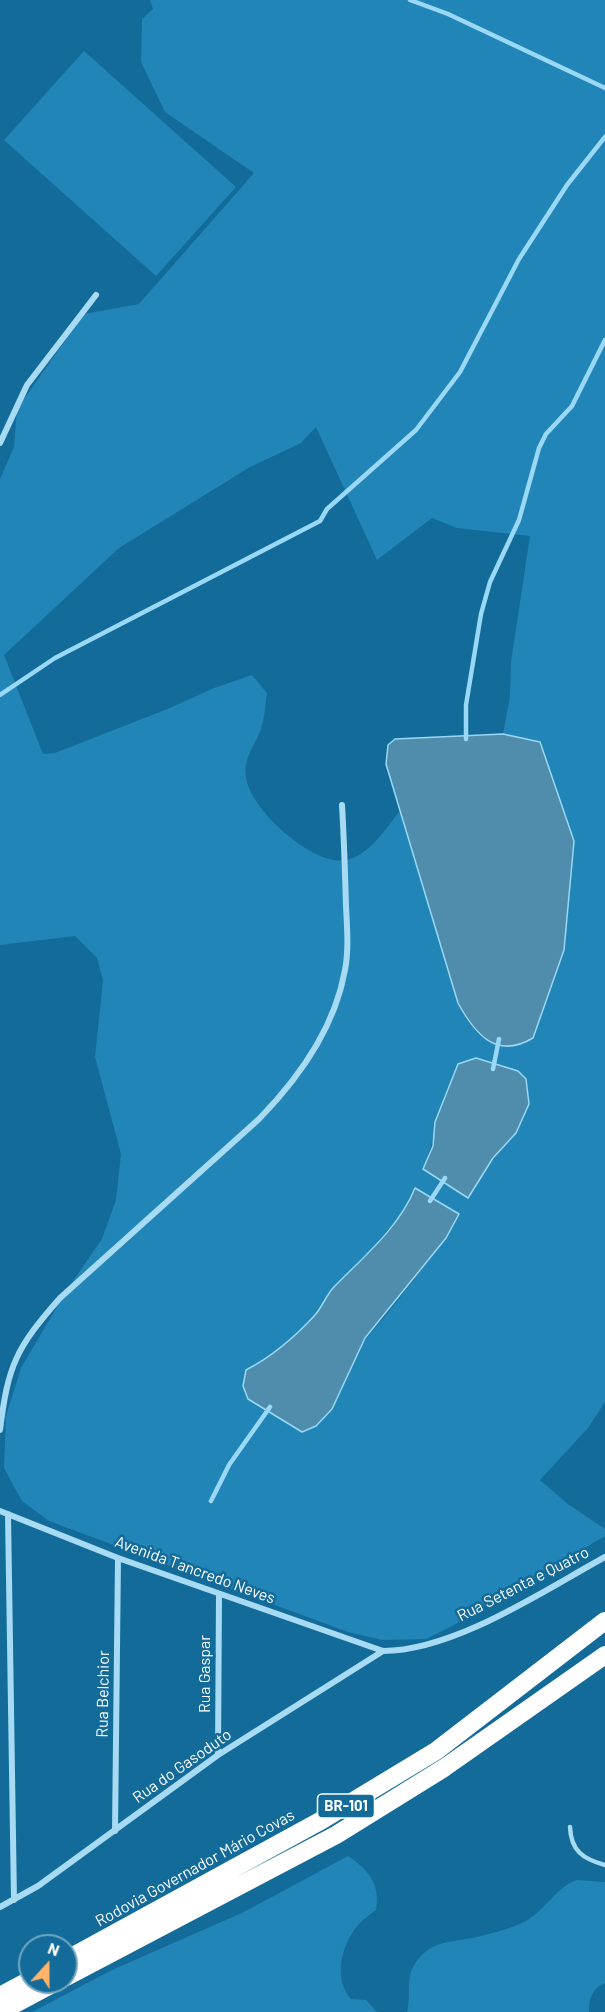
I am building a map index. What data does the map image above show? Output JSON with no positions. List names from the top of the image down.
{
  "streets": {
    "highway": ["BR-101", "Rodovia Governador Mário Covas"],
    "street": [
      "Avenida Tancredo Neves",
      "Rua Setenta e Quatro",
      "Rua Gaspar",
      "Rua Belchior",
      "Rua do Gasoduto"
    ]
  },
  "crossings": [
    ["Avenida Tancredo Neves", "Rua Setenta e Quatro"],
    ["Avenida Tancredo Neves", "Rua Gaspar"],
    ["Avenida Tancredo Neves", "Rua Belchior"],
    ["Avenida Tancredo Neves", "Rua do Gasoduto"],
    ["Rua Setenta e Quatro", "Rua do Gasoduto"],
    ["Rua Gaspar", "Rua do Gasoduto"],
    ["Rua Belchior", "Rua do Gasoduto"]
  ],
  "north": "top"
}
